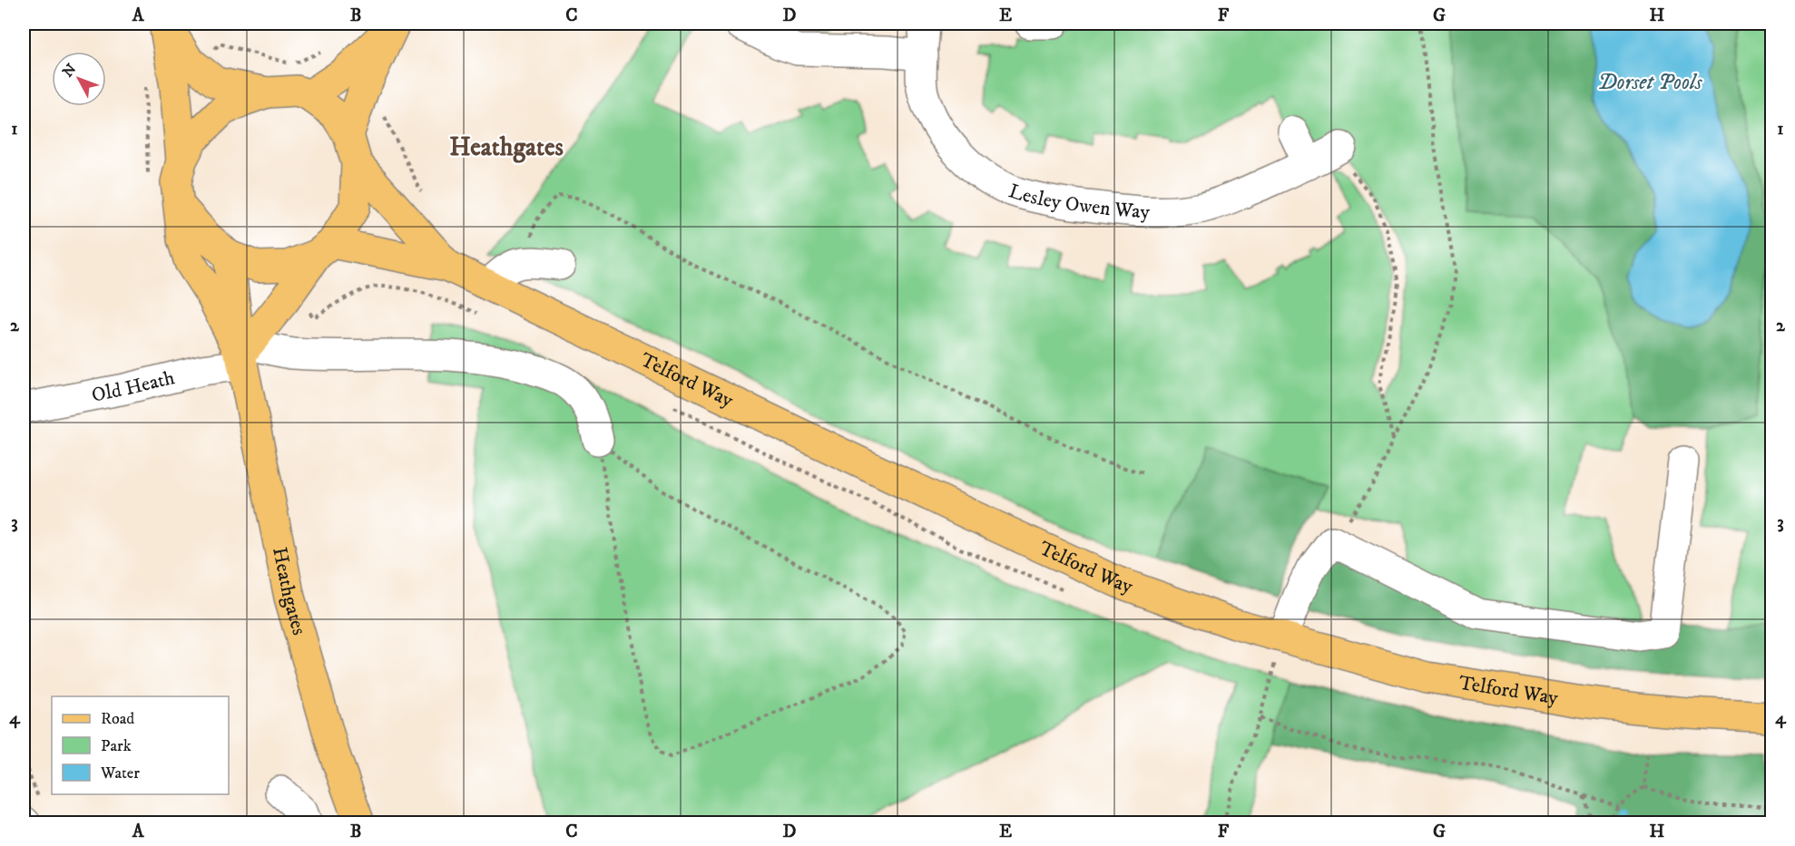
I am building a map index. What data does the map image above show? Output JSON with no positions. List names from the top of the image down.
{
  "streets": {
    "main road": ["Telford Way", "Heathgates"],
    "street": ["Lesley Owen Way", "Old Heath"]
  },
  "crossings": [
    ["Telford Way", "Heathgates"],
    ["Old Heath", "Heathgates"]
  ],
  "districts": ["Heathgates"],
  "water": ["Dorset Pools"],
  "legend": ["Road", "Park", "Water"],
  "north": "top left",
  "grid": {
    "columns": [
      "A",
      "B",
      "C",
      "D",
      "E",
      "F",
      "G",
      "H"
    ],
    "rows": [
      "1",
      "2",
      "3",
      "4"
    ]
  }
}
